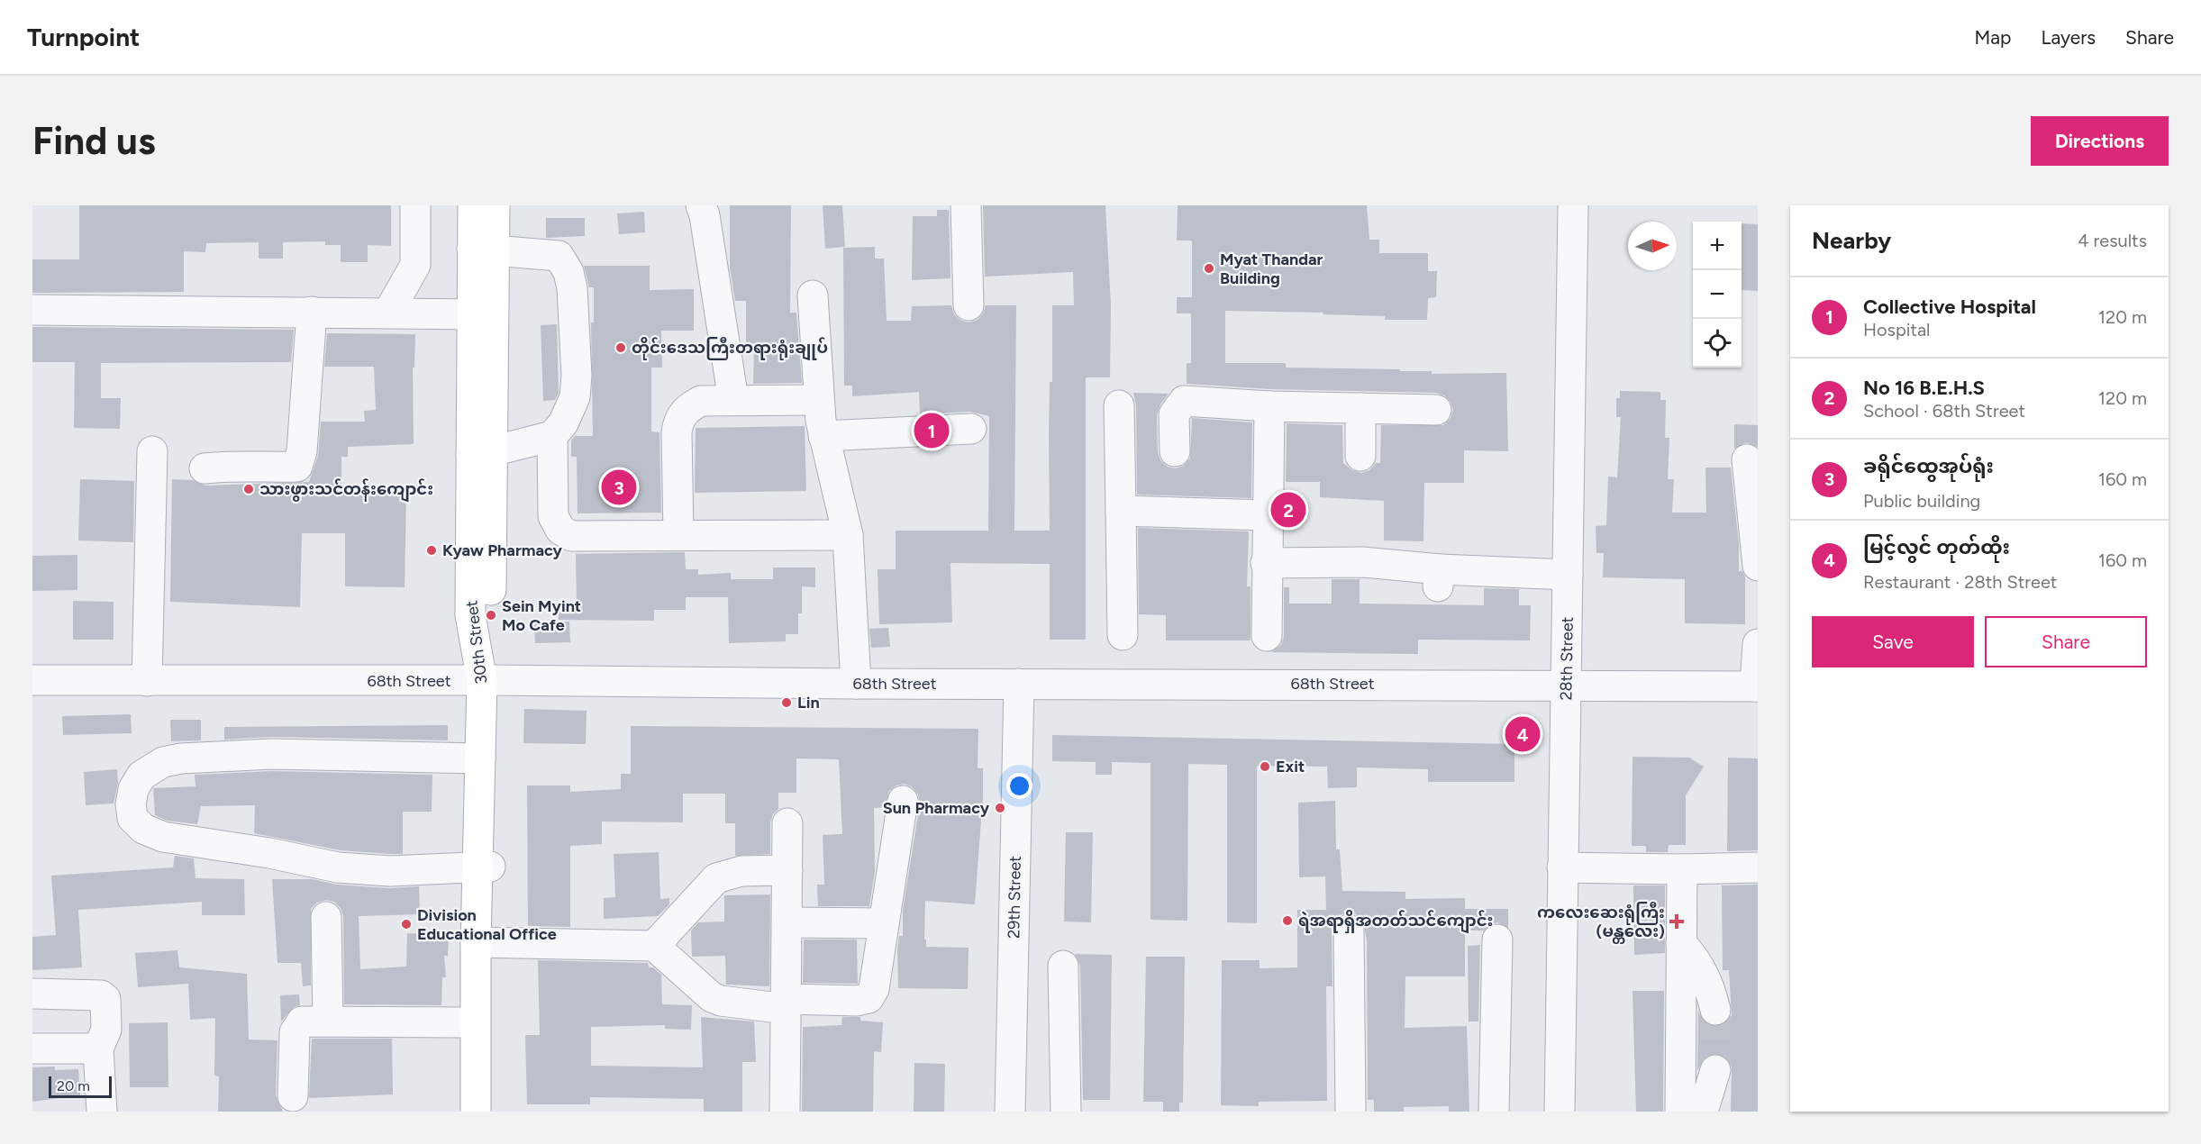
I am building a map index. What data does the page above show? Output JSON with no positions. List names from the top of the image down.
{
  "streets": {
    "main road": ["30th Street"],
    "street": ["28th Street", "68th Street", "29th Street"]
  },
  "crossings": [
    ["30th Street", "68th Street"],
    ["28th Street", "68th Street"],
    ["68th Street", "29th Street"]
  ],
  "places": {
    "other": [
      "Myat Thandar Building",
      "တိုင်းဒေသကြီးတရားရုံးချုပ်",
      "သားဖွားသင်တန်းကျောင်း",
      "Kyaw Pharmacy",
      "Sein Myint Mo Cafe",
      "Lin",
      "Exit",
      "Sun Pharmacy",
      "ရဲအရာရှိအတတ်သင်ကျောင်း",
      "Division Educational Office"
    ],
    "health": ["ကလေးဆေးရုံကြီး (မန္တလေး)"]
  },
  "scale_bar": "20 m",
  "north": "right",
  "page": {
    "header": "Turnpoint",
    "nav": ["Map", "Layers", "Share"],
    "buttons": [
      "Directions",
      ["Save", "Share"]
    ],
    "title": "Find us",
    "heading": ["Nearby", "4 results"],
    "map_buttons": ["+", "−"],
    "list": [
      {
        "mark": "1",
        "name": "Collective Hospital",
        "note": "Hospital",
        "value": "120 m"
      },
      {
        "mark": "2",
        "name": "No 16 B.E.H.S",
        "note": "School · 68th Street",
        "value": "120 m"
      },
      {
        "mark": "3",
        "name": "ခရိုင်ထွေအုပ်ရုံး",
        "note": "Public building",
        "value": "160 m"
      },
      {
        "mark": "4",
        "name": "မြင့်လွင် တုတ်ထိုး",
        "note": "Restaurant · 28th Street",
        "value": "160 m"
      }
    ],
    "pins": [
      "1",
      "3",
      "2",
      "4"
    ],
    "scale": "20 m"
  }
}
